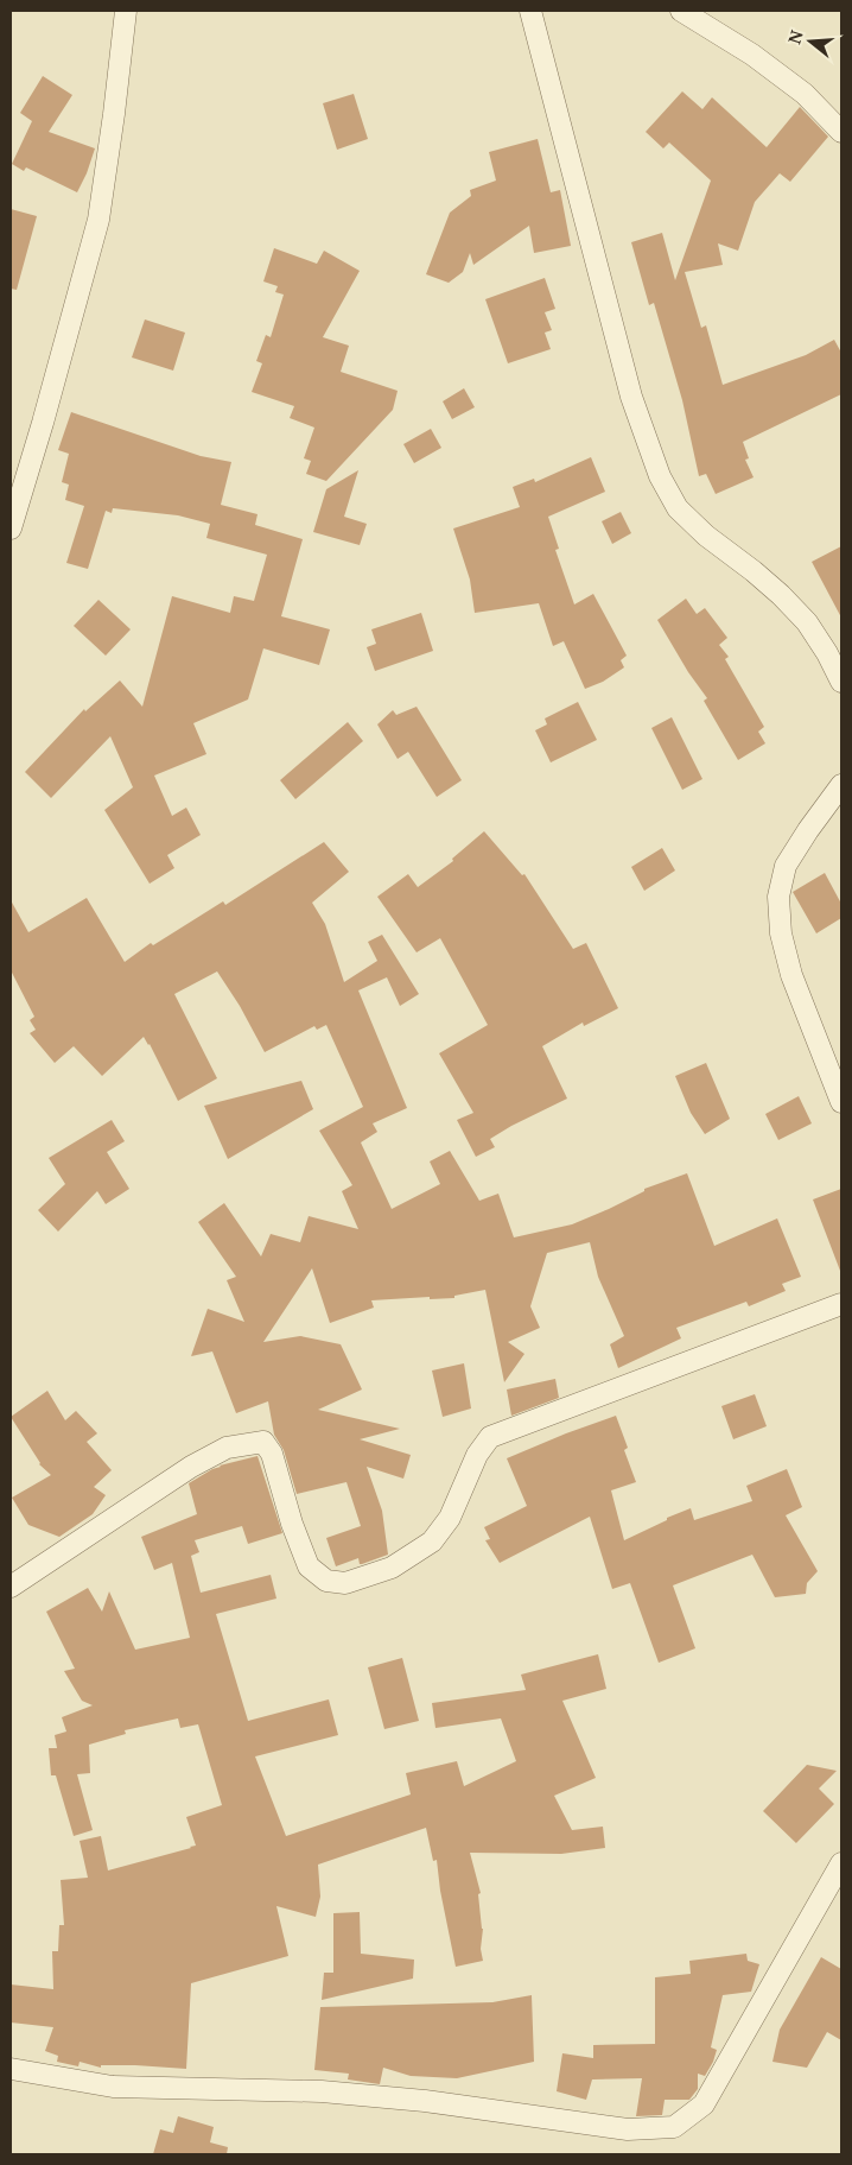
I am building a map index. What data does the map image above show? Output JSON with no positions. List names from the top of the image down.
{
  "north": "left"
}
